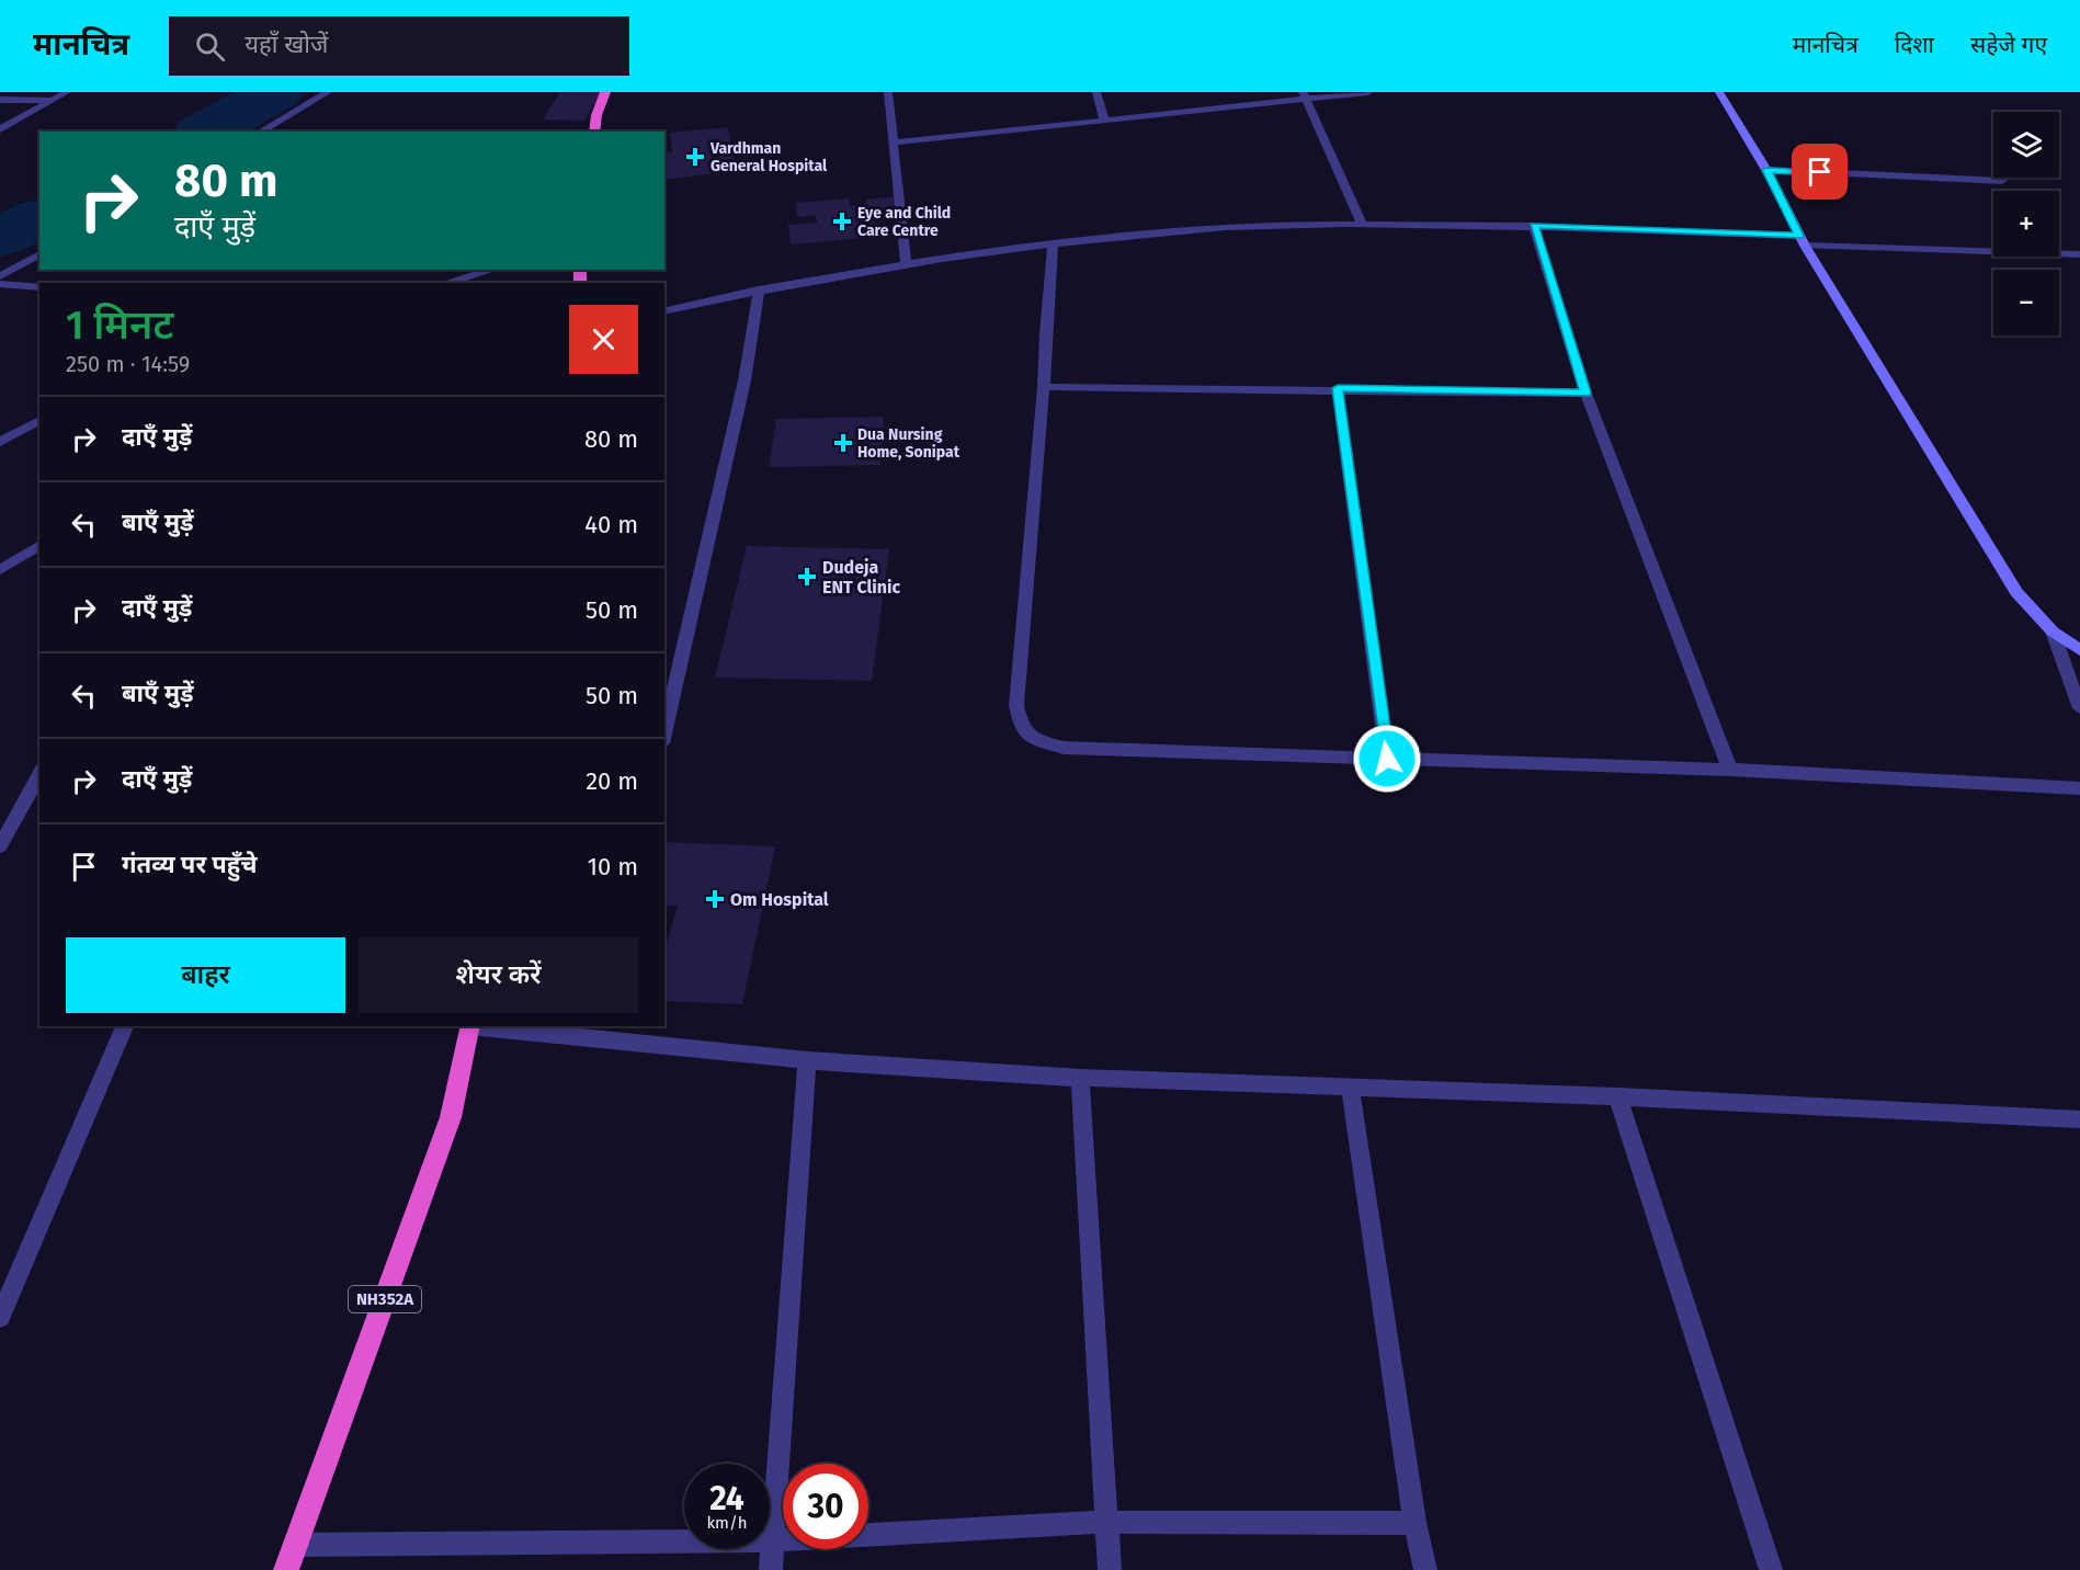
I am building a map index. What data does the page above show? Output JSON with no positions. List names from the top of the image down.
{
  "streets": {
    "highway": ["NH352A"]
  },
  "places": {
    "health": [
      "Vardhman General Hospital",
      "Eye and Child Care Centre",
      "Dua Nursing Home, Sonipat",
      "Dudeja ENT Clinic",
      "Om Hospital"
    ]
  },
  "page": {
    "header": "मानचित्र",
    "search": "यहाँ खोजें",
    "nav": ["मानचित्र", "दिशा", "सहेजे गए"],
    "map_buttons": ["+", "−"],
    "turn": ["80 m", "दाएँ मुड़ें"],
    "heading": ["1 मिनट", "250 m · 14:59"],
    "list": [
      {
        "name": "दाएँ मुड़ें",
        "value": "80 m"
      },
      {
        "name": "बाएँ मुड़ें",
        "value": "40 m"
      },
      {
        "name": "दाएँ मुड़ें",
        "value": "50 m"
      },
      {
        "name": "बाएँ मुड़ें",
        "value": "50 m"
      },
      {
        "name": "दाएँ मुड़ें",
        "value": "20 m"
      },
      {
        "name": "गंतव्य पर पहुँचे",
        "value": "10 m"
      }
    ],
    "buttons": ["बाहर", "शेयर करें"],
    "speed": "24 km/h",
    "limit": "30"
  }
}
